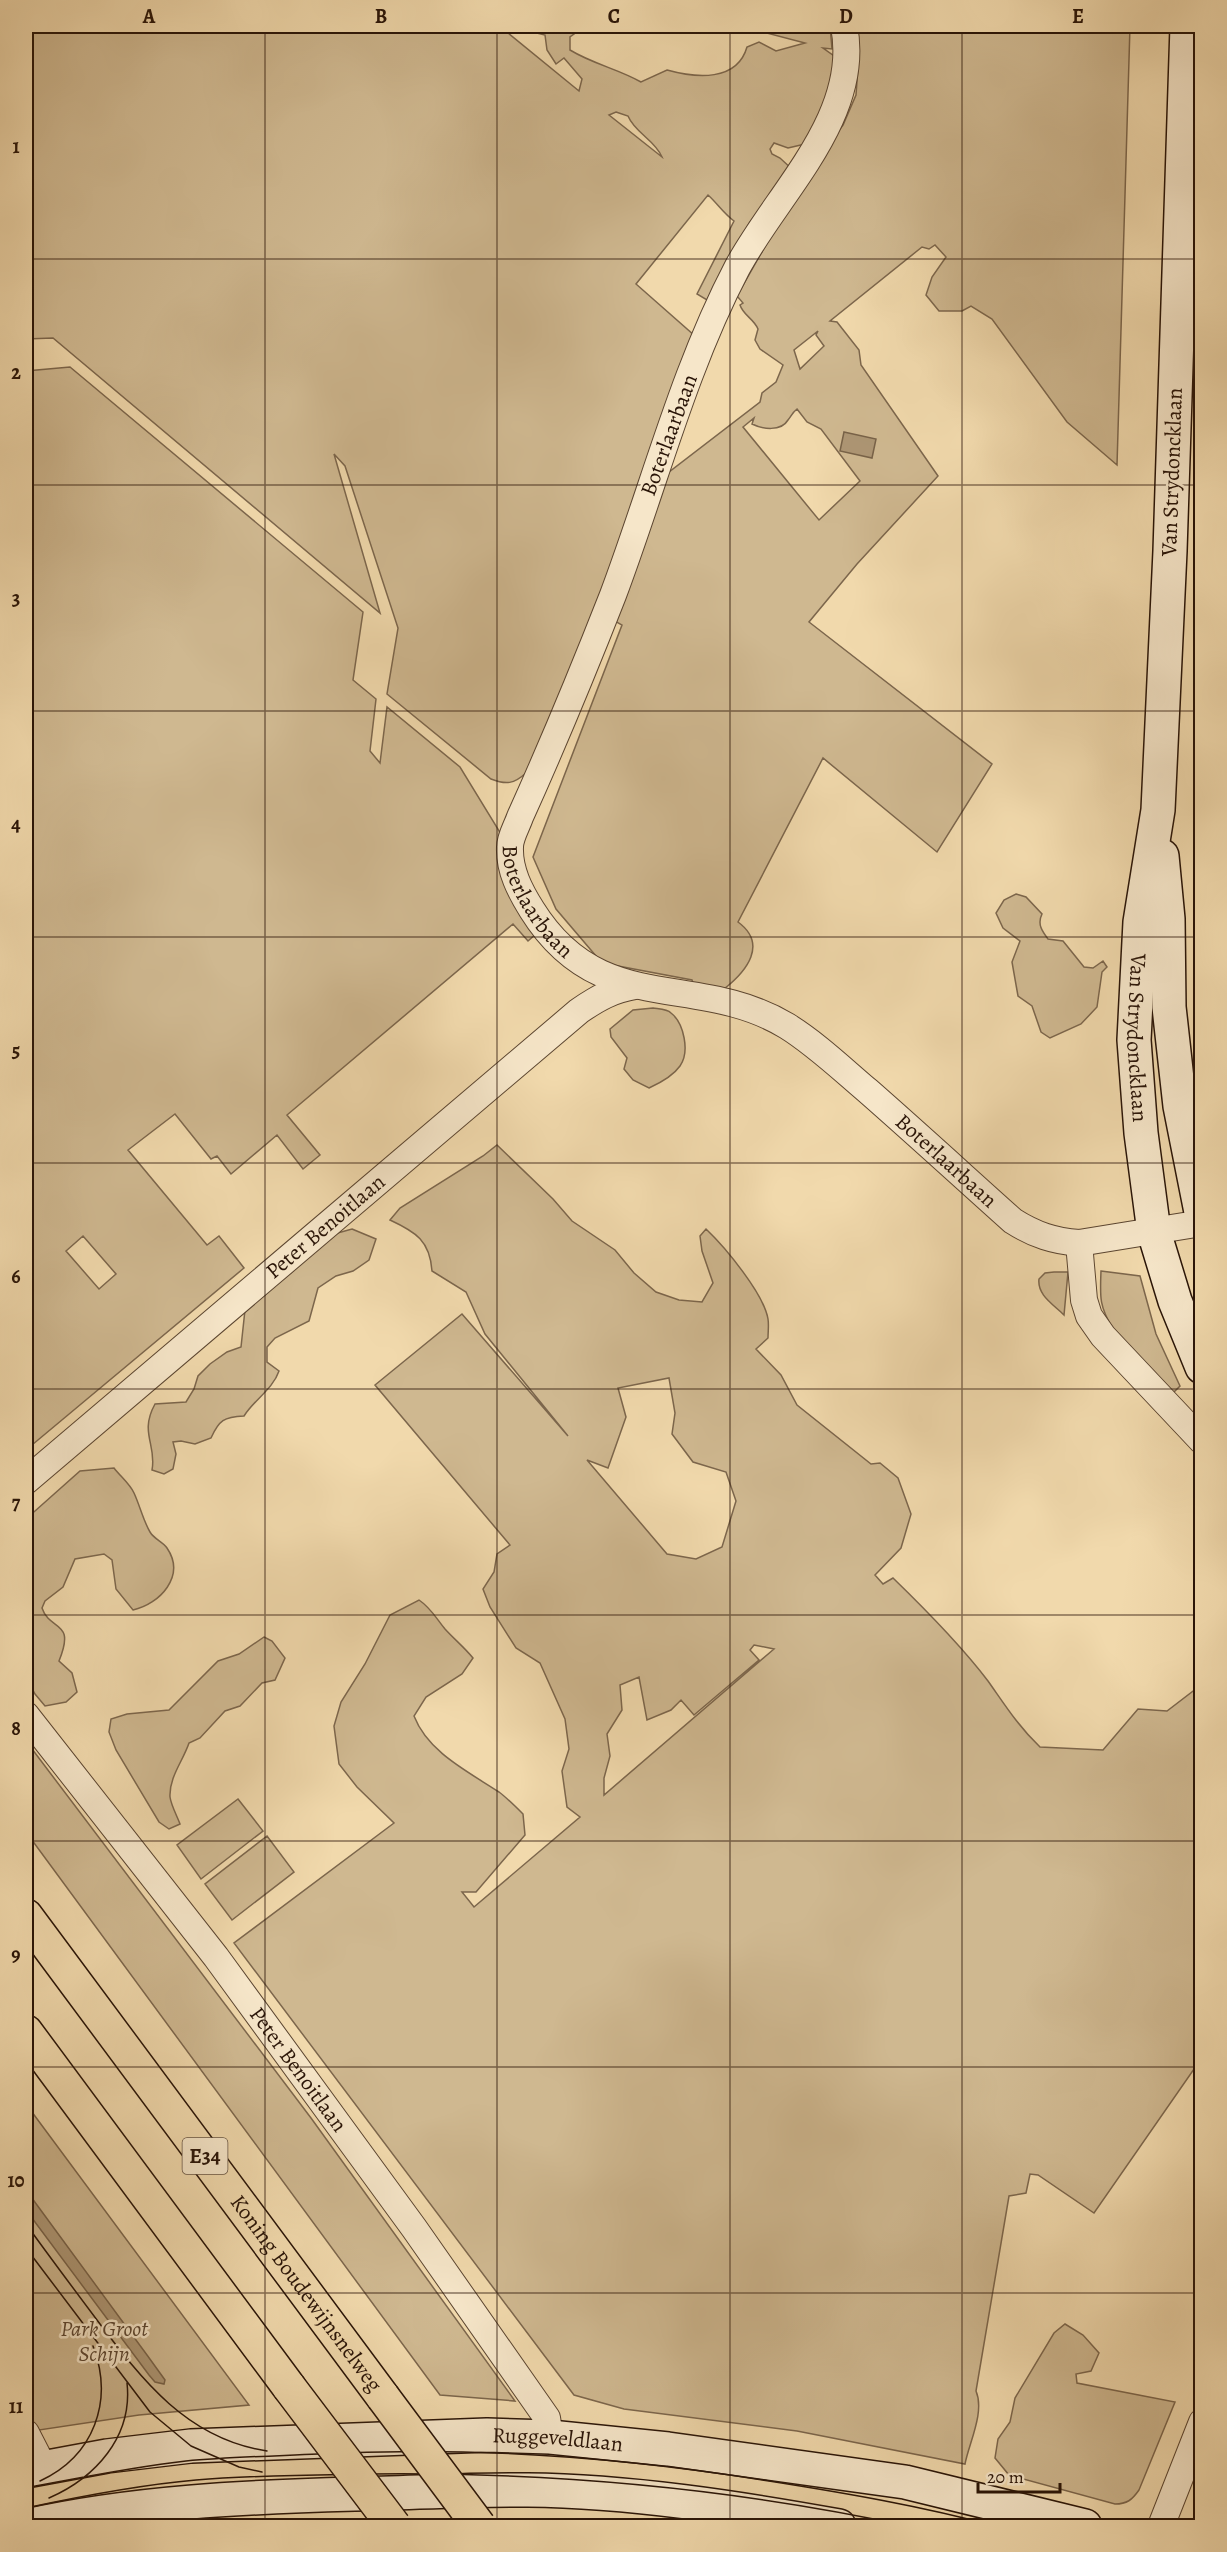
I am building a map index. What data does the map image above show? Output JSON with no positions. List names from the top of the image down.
{
  "streets": {
    "highway": ["E34", "Koning Boudewijnsnelweg"],
    "street": [
      "Boterlaarbaan",
      "Van Strydoncklaan",
      "Peter Benoitlaan",
      "Ruggeveldlaan"
    ]
  },
  "crossings": [
    ["Boterlaarbaan", "Van Strydoncklaan"],
    ["Boterlaarbaan", "Peter Benoitlaan"],
    ["Peter Benoitlaan", "Ruggeveldlaan"]
  ],
  "parks": ["Park Groot Schijn"],
  "scale_bar": "20 m",
  "grid": {
    "columns": [
      "A",
      "B",
      "C",
      "D",
      "E"
    ],
    "rows": [
      "1",
      "2",
      "3",
      "4",
      "5",
      "6",
      "7",
      "8",
      "9",
      "10",
      "11"
    ]
  }
}
